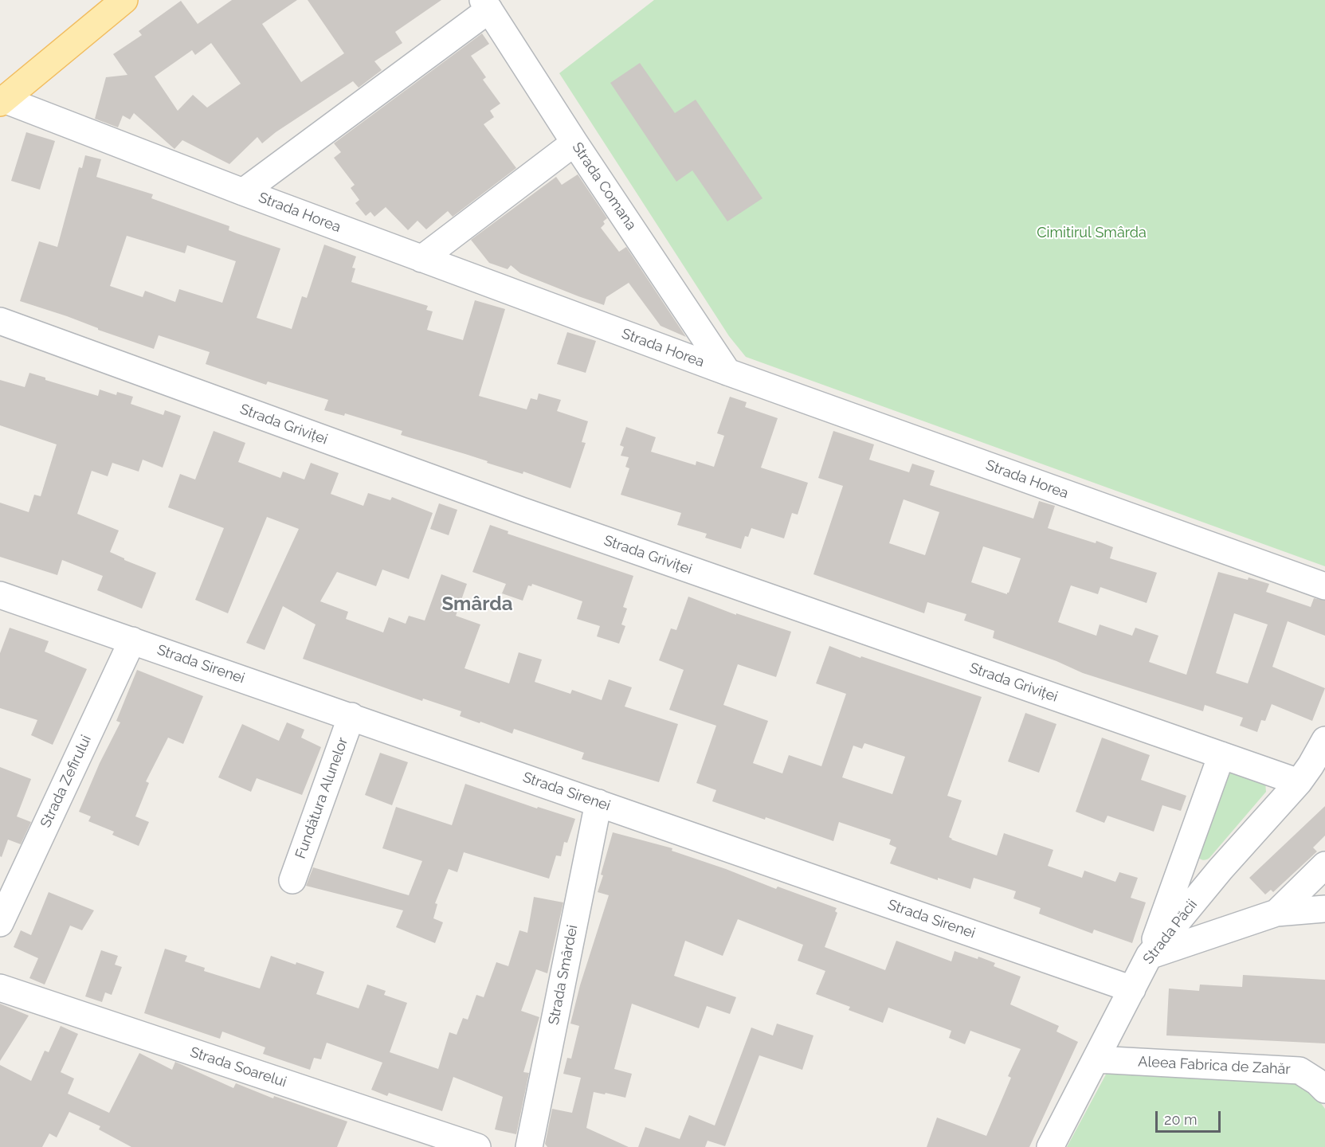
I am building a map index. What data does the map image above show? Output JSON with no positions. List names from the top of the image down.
{
  "streets": {
    "street": [
      "Strada Comana",
      "Strada Horea",
      "Strada Griviței",
      "Strada Sirenei",
      "Strada Zefirului",
      "Fundătura Alunelor",
      "Strada Păcii",
      "Strada Smârdei",
      "Aleea Fabrica de Zahăr",
      "Strada Soarelui"
    ]
  },
  "crossings": [
    ["Strada Comana", "Strada Horea"],
    ["Strada Griviței", "Strada Păcii"],
    ["Strada Sirenei", "Strada Zefirului"],
    ["Strada Sirenei", "Fundătura Alunelor"],
    ["Strada Sirenei", "Strada Păcii"],
    ["Strada Sirenei", "Strada Smârdei"],
    ["Strada Păcii", "Aleea Fabrica de Zahăr"]
  ],
  "districts": ["Smârda"],
  "parks": ["Cimitirul Smârda"],
  "scale_bar": "20 m"
}
